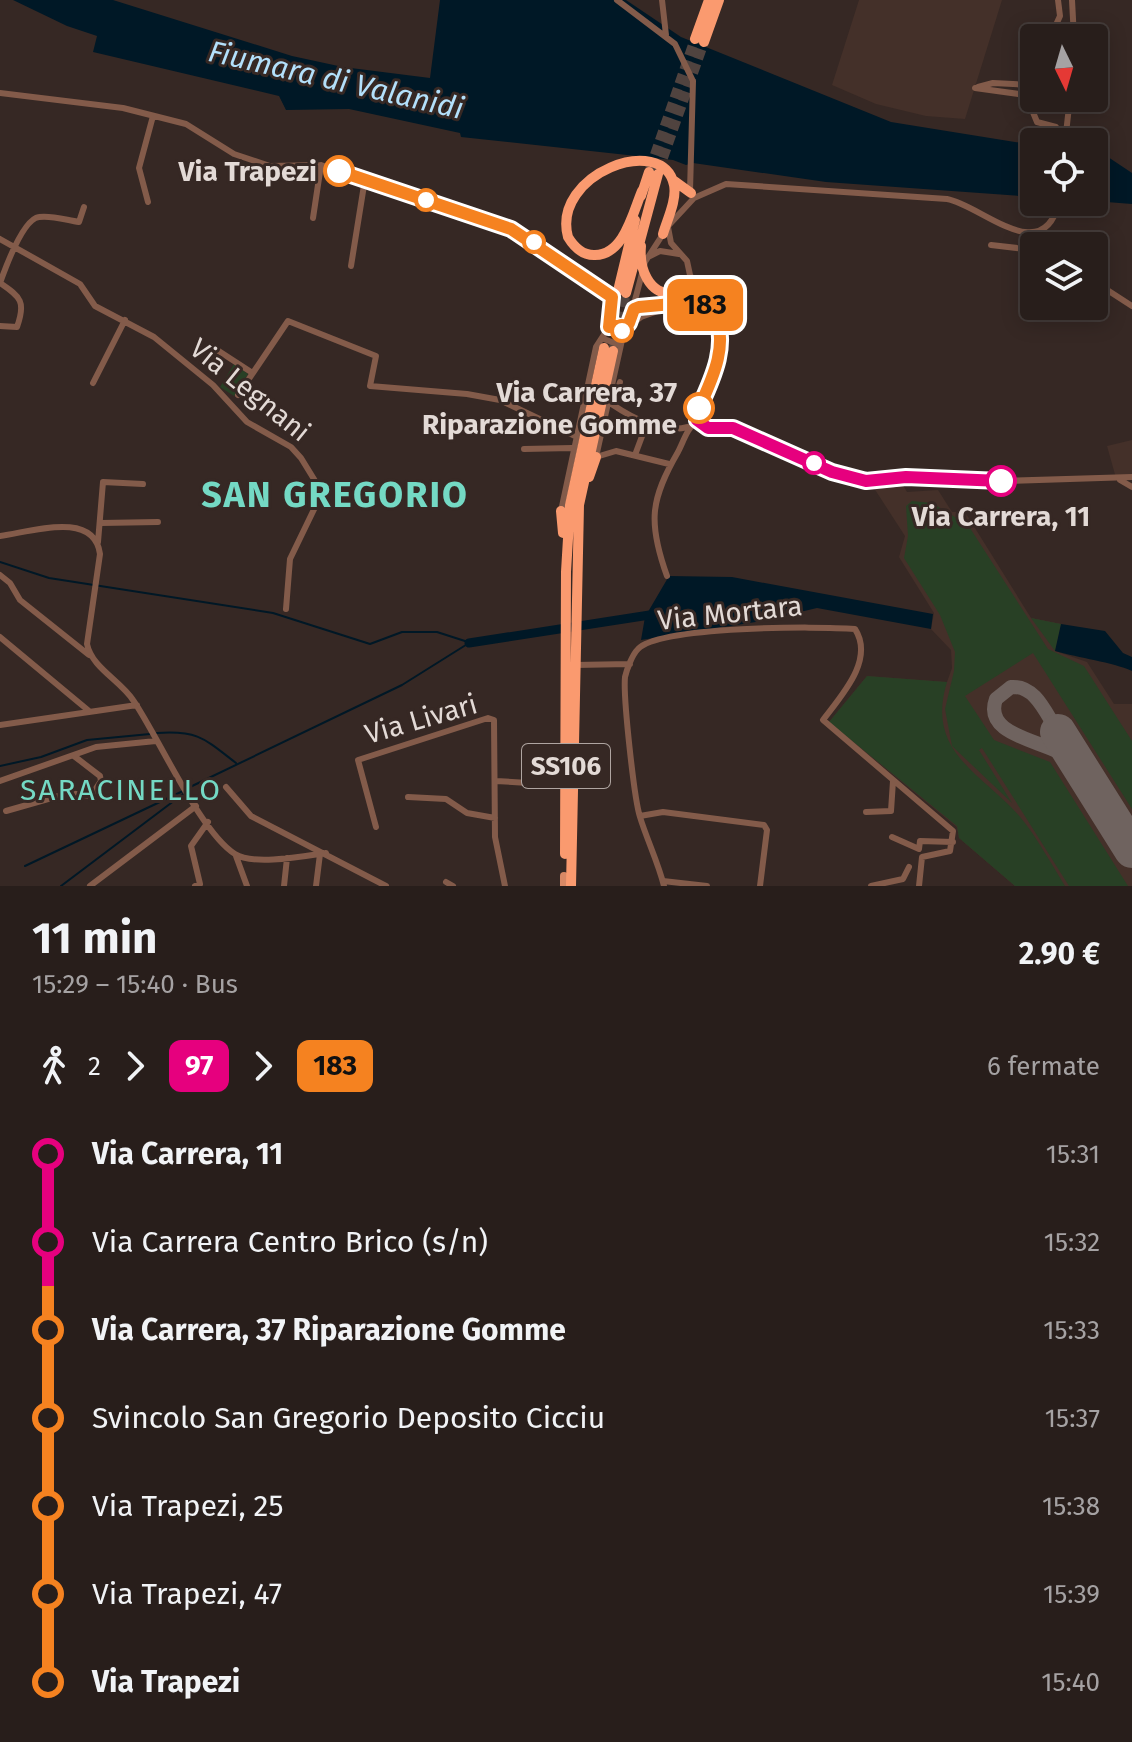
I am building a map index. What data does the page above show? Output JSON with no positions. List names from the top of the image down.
{
  "streets": {
    "highway": ["SS106"],
    "street": ["Via Legnani", "Via Mortara", "Via Livari"]
  },
  "districts": ["SAN GREGORIO", "SARACINELLO"],
  "water": ["Fiumara di Valanidi"],
  "places": ["Via Trapezi", "Via Carrera, 37 Riparazione Gomme", "Via Carrera, 11"],
  "lines": ["bus line 183", "bus line 97"],
  "north": "bottom",
  "page": {
    "on_map": "183",
    "heading": ["11 min", "15:29 – 15:40 · Bus", "2.90 €"],
    "legs": [
      "2",
      "97",
      "183",
      "6 fermate"
    ],
    "list": [
      {
        "name": "Via Carrera, 11",
        "value": "15:31"
      },
      {
        "name": "Via Carrera Centro Brico (s/n)",
        "value": "15:32"
      },
      {
        "name": "Via Carrera, 37 Riparazione Gomme",
        "value": "15:33"
      },
      {
        "name": "Svincolo San Gregorio Deposito Cicciu",
        "value": "15:37"
      },
      {
        "name": "Via Trapezi, 25",
        "value": "15:38"
      },
      {
        "name": "Via Trapezi, 47",
        "value": "15:39"
      },
      {
        "name": "Via Trapezi",
        "value": "15:40"
      }
    ]
  }
}
